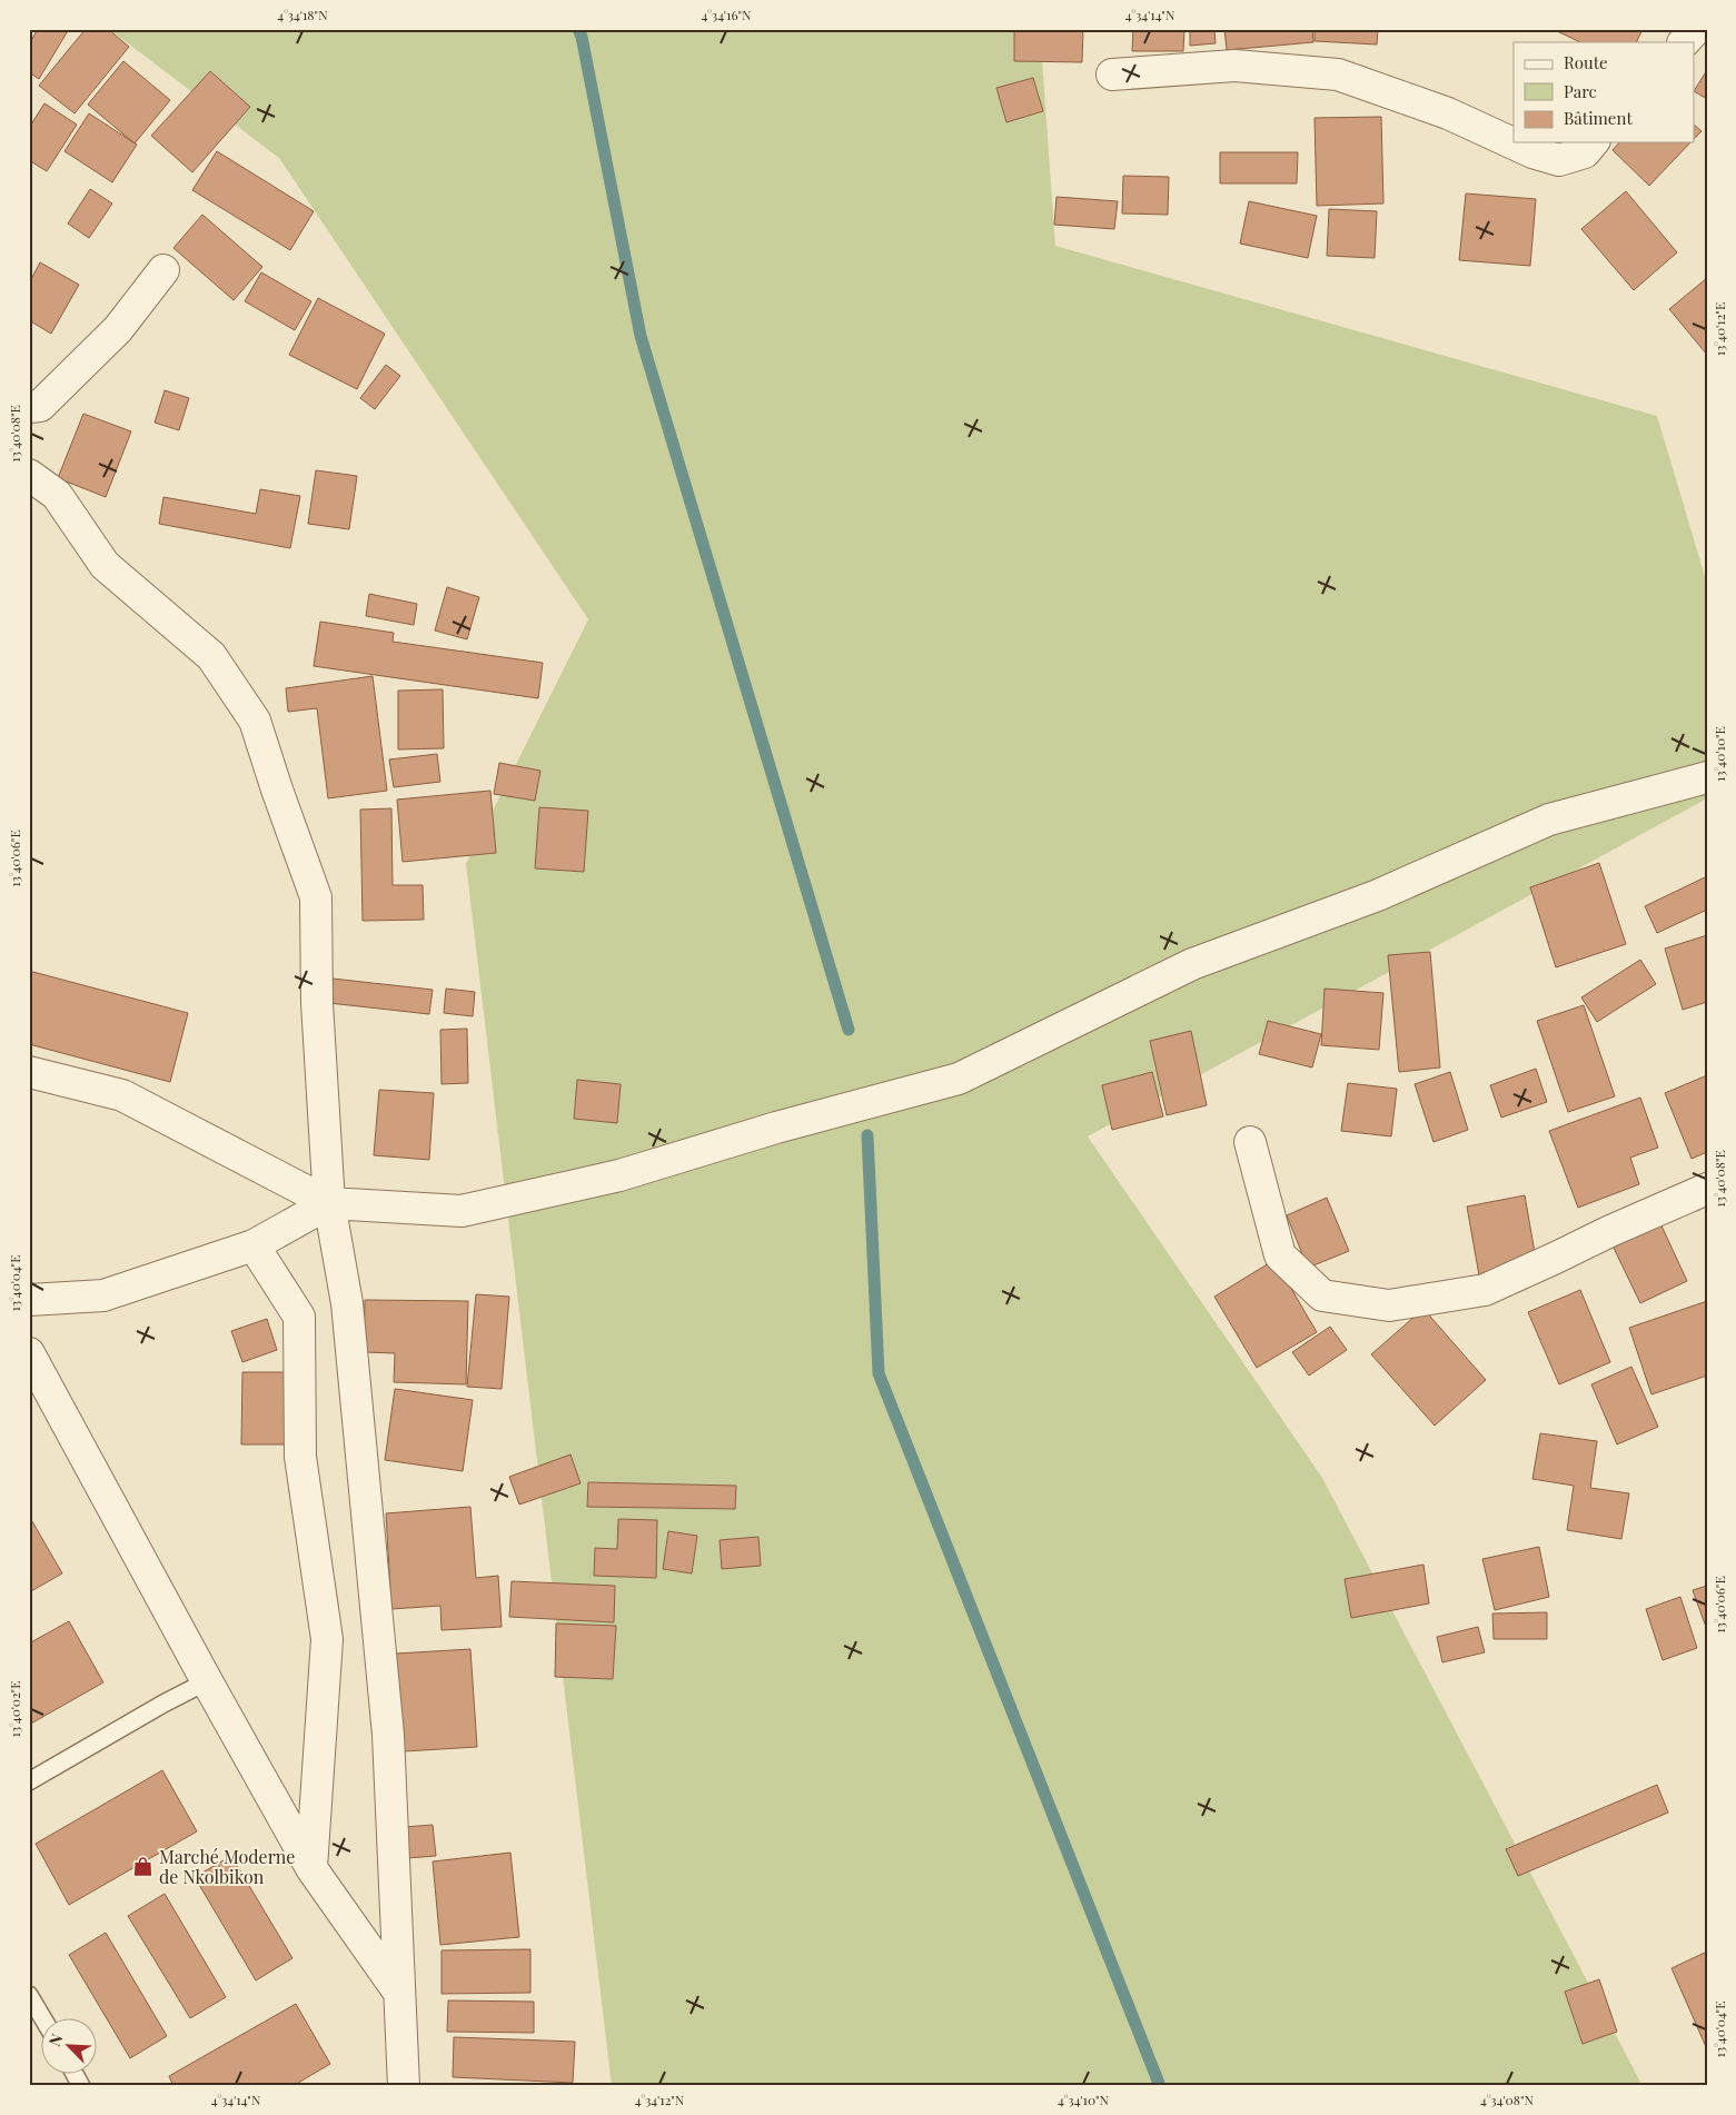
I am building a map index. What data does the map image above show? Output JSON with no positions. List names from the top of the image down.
{
  "places": {
    "shop": ["Marché Moderne de Nkolbikon"]
  },
  "legend": ["Route", "Parc", "Bâtiment"],
  "north": "top left",
  "coordinates": [
    "4°34'18\"N",
    "4°34'16\"N",
    "4°34'14\"N",
    "13°40'12\"E",
    "13°40'08\"E",
    "13°40'10\"E",
    "13°40'06\"E",
    "13°40'04\"E",
    "13°40'02\"E",
    "4°34'12\"N",
    "4°34'10\"N",
    "4°34'08\"N"
  ]
}
